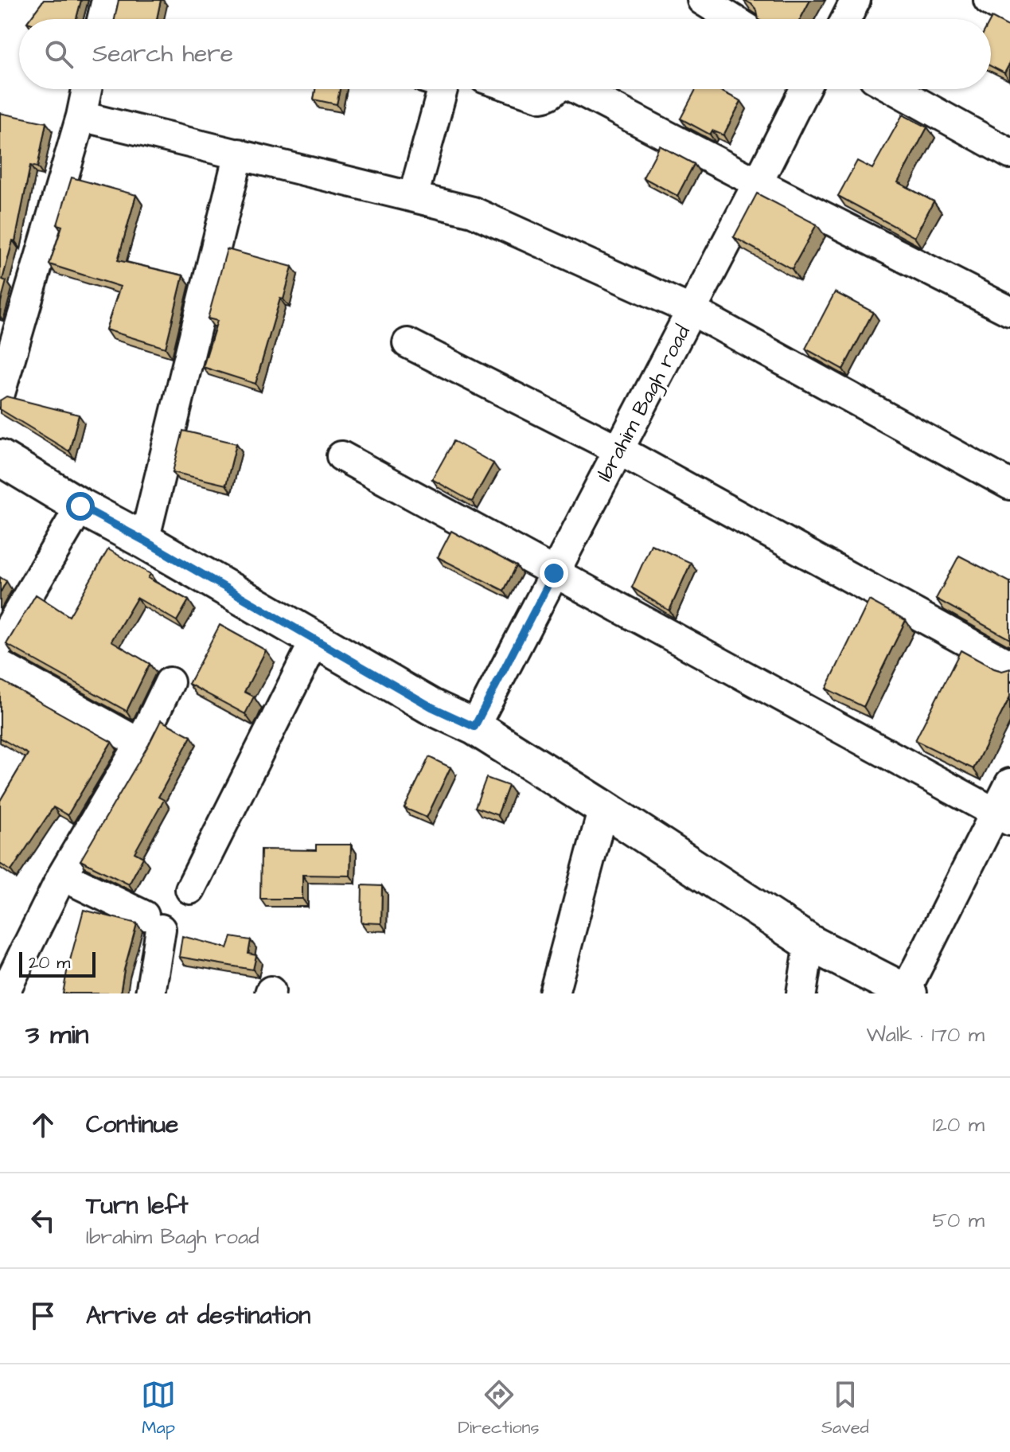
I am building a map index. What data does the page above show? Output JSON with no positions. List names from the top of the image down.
{
  "streets": {
    "street": ["Ibrahim Bagh road"]
  },
  "scale_bar": "20 m",
  "page": {
    "search": "Search here",
    "scale": "20 m",
    "heading": ["3 min", "Walk · 170 m"],
    "list": [
      ["Continue", "120 m"],
      ["Turn left", "Ibrahim Bagh road", "50 m"],
      "Arrive at destination"
    ],
    "nav": ["Map", "Directions", "Saved"]
  }
}
